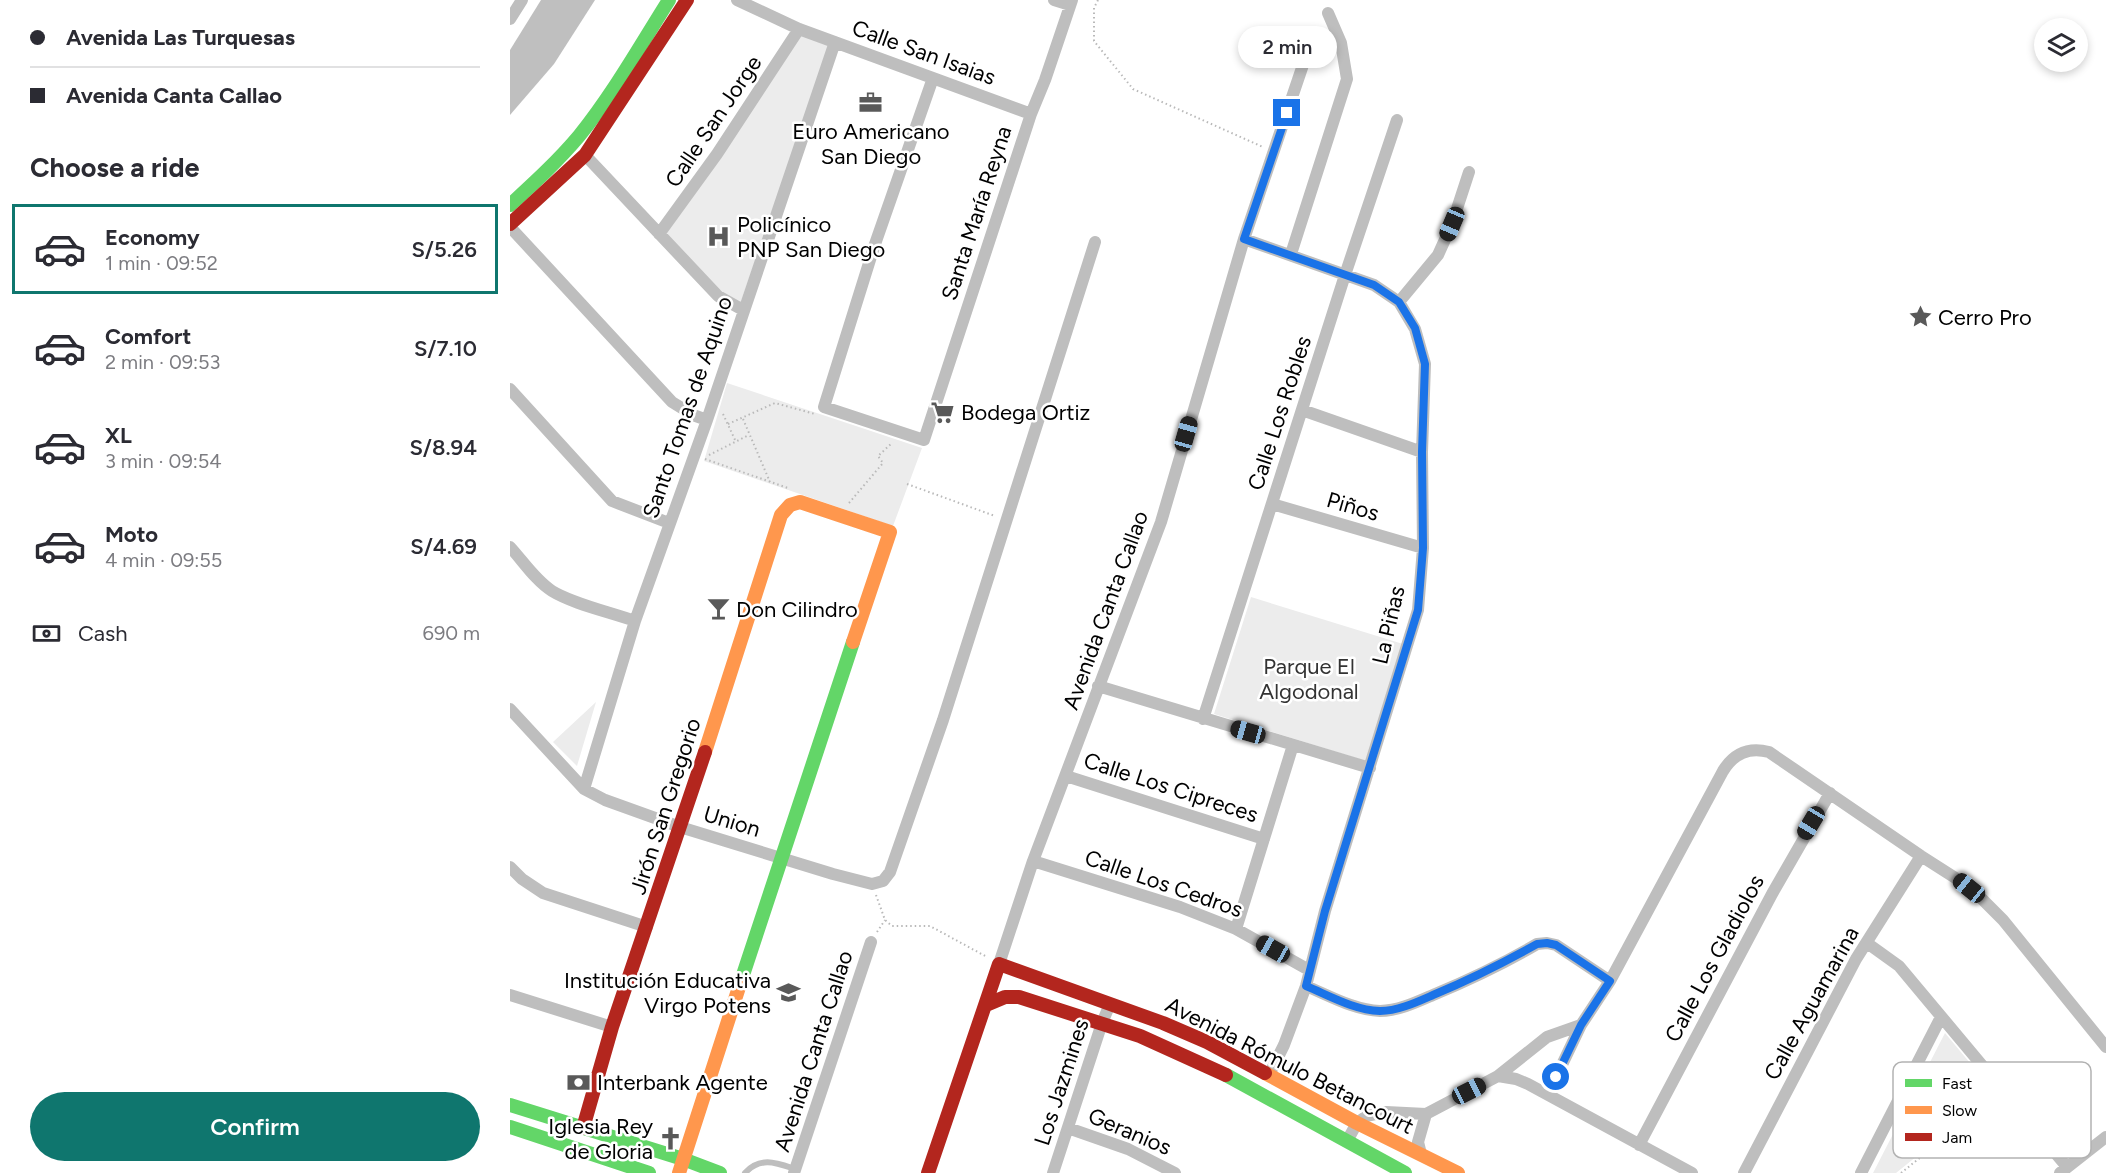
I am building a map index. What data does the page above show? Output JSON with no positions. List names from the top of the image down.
{
  "streets": {
    "street": [
      "Calle San Isaias",
      "Calle San Jorge",
      "Santa María Reyna",
      "Santo Tomas de Aquino",
      "Calle Los Robles",
      "Piños",
      "Avenida Canta Callao",
      "La Piñas",
      "Calle Los Cipreces",
      "Jirón San Gregorio",
      "Union",
      "Calle Los Cedros",
      "Calle Los Gladiolos",
      "Calle Aguamarina",
      "Avenida Rómulo Betancourt",
      "Los Jazmines",
      "Geranios"
    ]
  },
  "crossings": [
    ["Calle San Isaias", "Calle San Jorge"],
    ["Calle San Isaias", "Santa María Reyna"],
    ["Calle San Isaias", "Santo Tomas de Aquino"],
    ["Santo Tomas de Aquino", "Union"],
    ["Calle Los Robles", "Piños"],
    ["Calle Los Robles", "La Piñas"],
    ["Piños", "La Piñas"],
    ["Avenida Canta Callao", "La Piñas"],
    ["Avenida Canta Callao", "Calle Los Cipreces"],
    ["Avenida Canta Callao", "Calle Los Cedros"],
    ["Avenida Canta Callao", "Avenida Rómulo Betancourt"],
    ["La Piñas", "Calle Los Cedros"],
    ["La Piñas", "Avenida Rómulo Betancourt"],
    ["Jirón San Gregorio", "Union"],
    ["Avenida Rómulo Betancourt", "Los Jazmines"],
    ["Los Jazmines", "Geranios"]
  ],
  "parks": ["Parque El Algodonal"],
  "places": {
    "office": ["Euro Americano San Diego"],
    "hospital": ["Policínico PNP San Diego"],
    "place": ["Cerro Pro"],
    "supermarket": ["Bodega Ortiz"],
    "bar": ["Don Cilindro"],
    "school or university": ["Institución Educativa Virgo Potens"],
    "bank": ["Interbank Agente"],
    "church": ["Iglesia Rey de Gloria"]
  },
  "legend": ["Fast", "Slow", "Jam"],
  "page": {
    "banner": ["Avenida Las Turquesas", "Avenida Canta Callao"],
    "bubble": "2 min",
    "heading": "Choose a ride",
    "list": [
      {
        "name": "Economy",
        "note": "1 min · 09:52",
        "value": "S/5.26"
      },
      {
        "name": "Comfort",
        "note": "2 min · 09:53",
        "value": "S/7.10"
      },
      {
        "name": "XL",
        "note": "3 min · 09:54",
        "value": "S/8.94"
      },
      {
        "name": "Moto",
        "note": "4 min · 09:55",
        "value": "S/4.69"
      }
    ],
    "pay": ["Cash", "690 m"],
    "buttons": "Confirm"
  }
}
